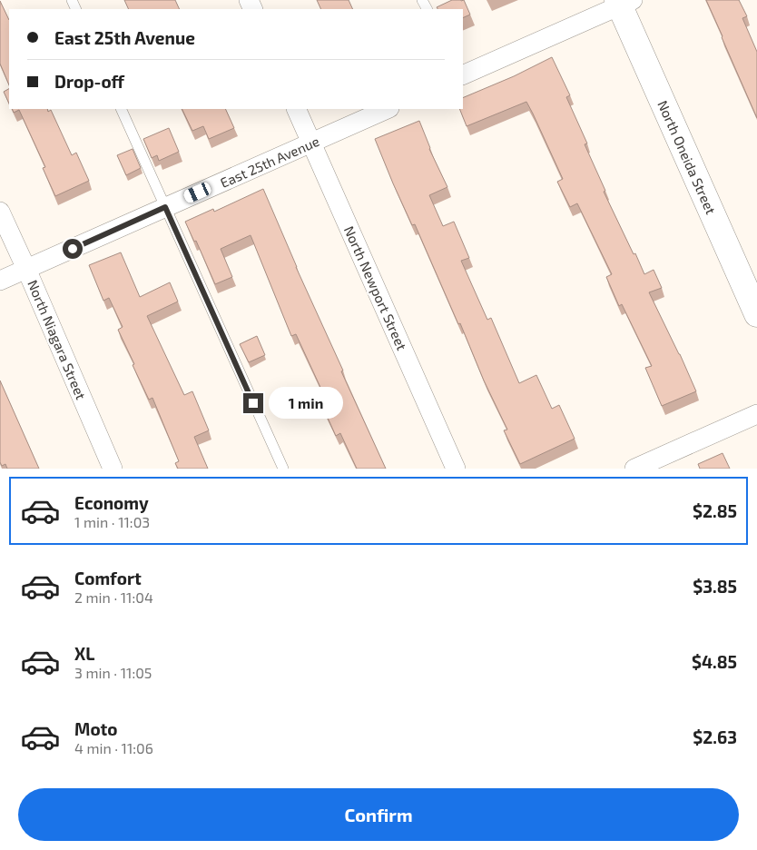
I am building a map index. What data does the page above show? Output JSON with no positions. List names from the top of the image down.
{
  "streets": {
    "street": [
      "North Oneida Street",
      "East 25th Avenue",
      "North Newport Street",
      "North Niagara Street"
    ]
  },
  "crossings": [
    ["East 25th Avenue", "North Newport Street"],
    ["East 25th Avenue", "North Niagara Street"]
  ],
  "page": {
    "banner": ["East 25th Avenue", "Drop-off"],
    "bubble": "1 min",
    "list": [
      {
        "name": "Economy",
        "note": "1 min · 11:03",
        "value": "$2.85"
      },
      {
        "name": "Comfort",
        "note": "2 min · 11:04",
        "value": "$3.85"
      },
      {
        "name": "XL",
        "note": "3 min · 11:05",
        "value": "$4.85"
      },
      {
        "name": "Moto",
        "note": "4 min · 11:06",
        "value": "$2.63"
      }
    ],
    "buttons": "Confirm"
  }
}
